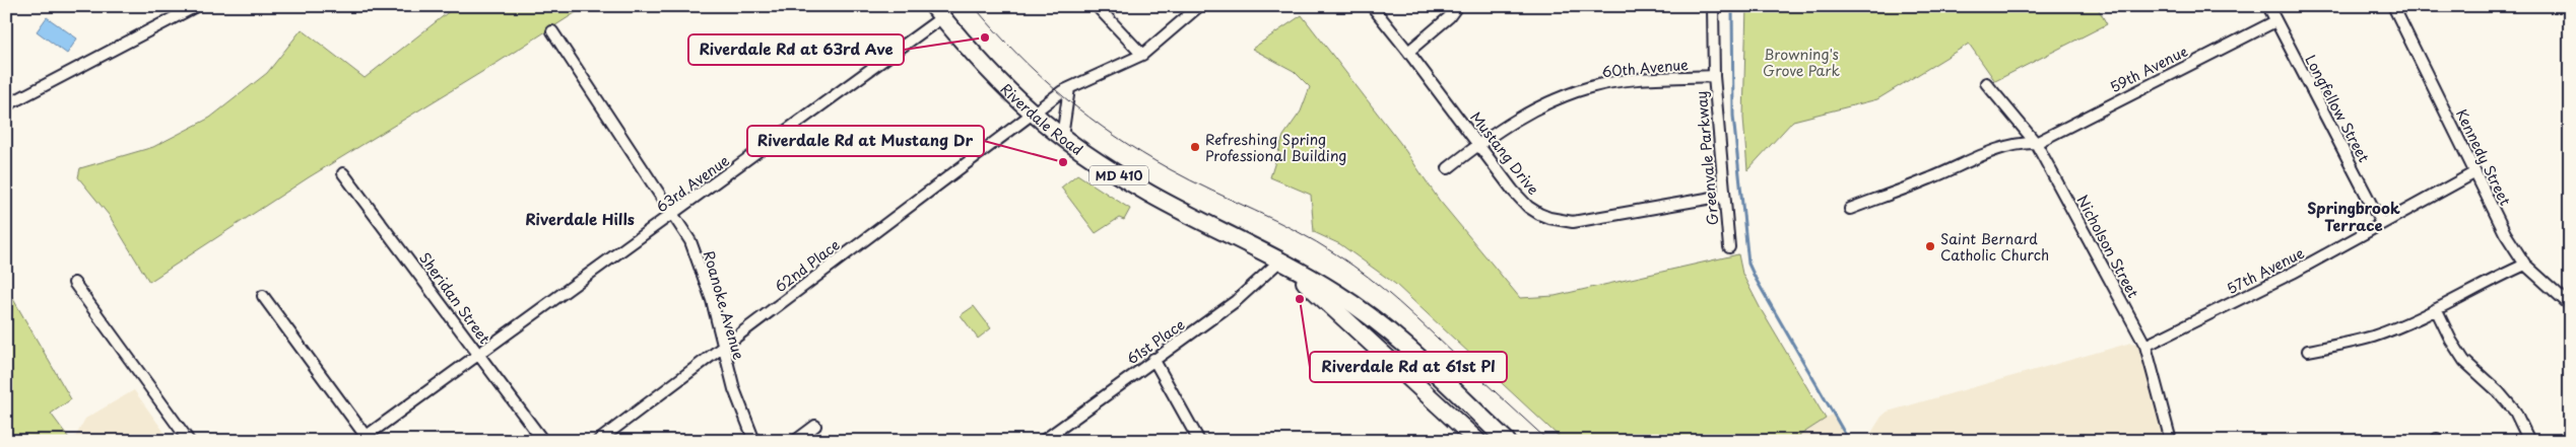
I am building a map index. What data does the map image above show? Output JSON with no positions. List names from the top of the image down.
{
  "streets": {
    "main road": ["Riverdale Road", "MD 410"],
    "street": [
      "60th Avenue",
      "59th Avenue",
      "Longfellow Street",
      "Mustang Drive",
      "Kennedy Street",
      "Greenvale Parkway",
      "63rd Avenue",
      "Nicholson Street",
      "62nd Place",
      "57th Avenue",
      "Sheridan Street",
      "Roanoke Avenue",
      "61st Place"
    ]
  },
  "crossings": [
    ["60th Avenue", "Mustang Drive"],
    ["60th Avenue", "Greenvale Parkway"],
    ["59th Avenue", "Longfellow Street"],
    ["59th Avenue", "Nicholson Street"],
    ["Longfellow Street", "57th Avenue"],
    ["Riverdale Road", "63rd Avenue"],
    ["Riverdale Road", "62nd Place"],
    ["Riverdale Road", "61st Place"],
    ["Mustang Drive", "Greenvale Parkway"],
    ["Kennedy Street", "57th Avenue"],
    ["63rd Avenue", "Sheridan Street"],
    ["63rd Avenue", "Roanoke Avenue"],
    ["Nicholson Street", "57th Avenue"],
    ["62nd Place", "Roanoke Avenue"]
  ],
  "districts": ["Springbrook Terrace", "Riverdale Hills"],
  "parks": ["Browning's Grove Park"],
  "places": [
    "Riverdale Rd at 63rd Ave",
    "Refreshing Spring Professional Building",
    "Riverdale Rd at Mustang Dr",
    "Saint Bernard Catholic Church",
    "Riverdale Rd at 61st Pl"
  ]
}
